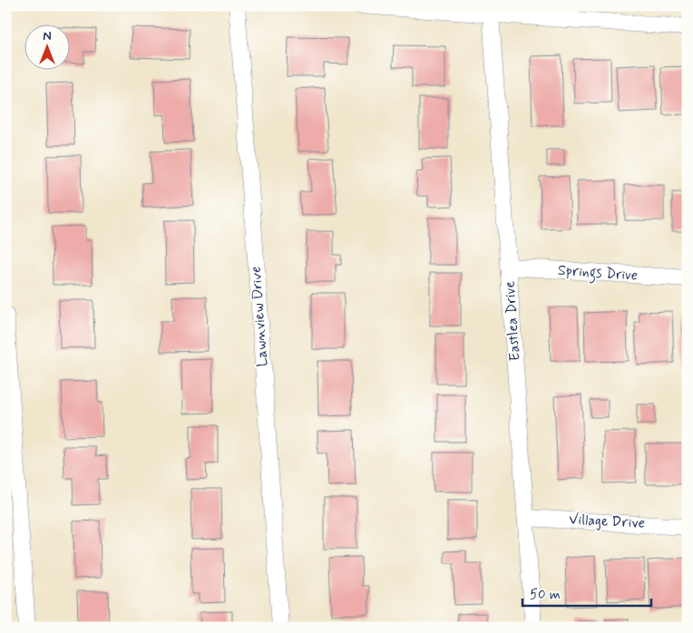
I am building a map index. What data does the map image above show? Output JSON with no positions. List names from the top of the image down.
{
  "streets": {
    "street": [
      "Springs Drive",
      "Lawnview Drive",
      "Eastlea Drive",
      "Village Drive"
    ]
  },
  "crossings": [
    ["Springs Drive", "Eastlea Drive"],
    ["Eastlea Drive", "Village Drive"]
  ],
  "scale_bar": "50 m",
  "north": "top"
}
